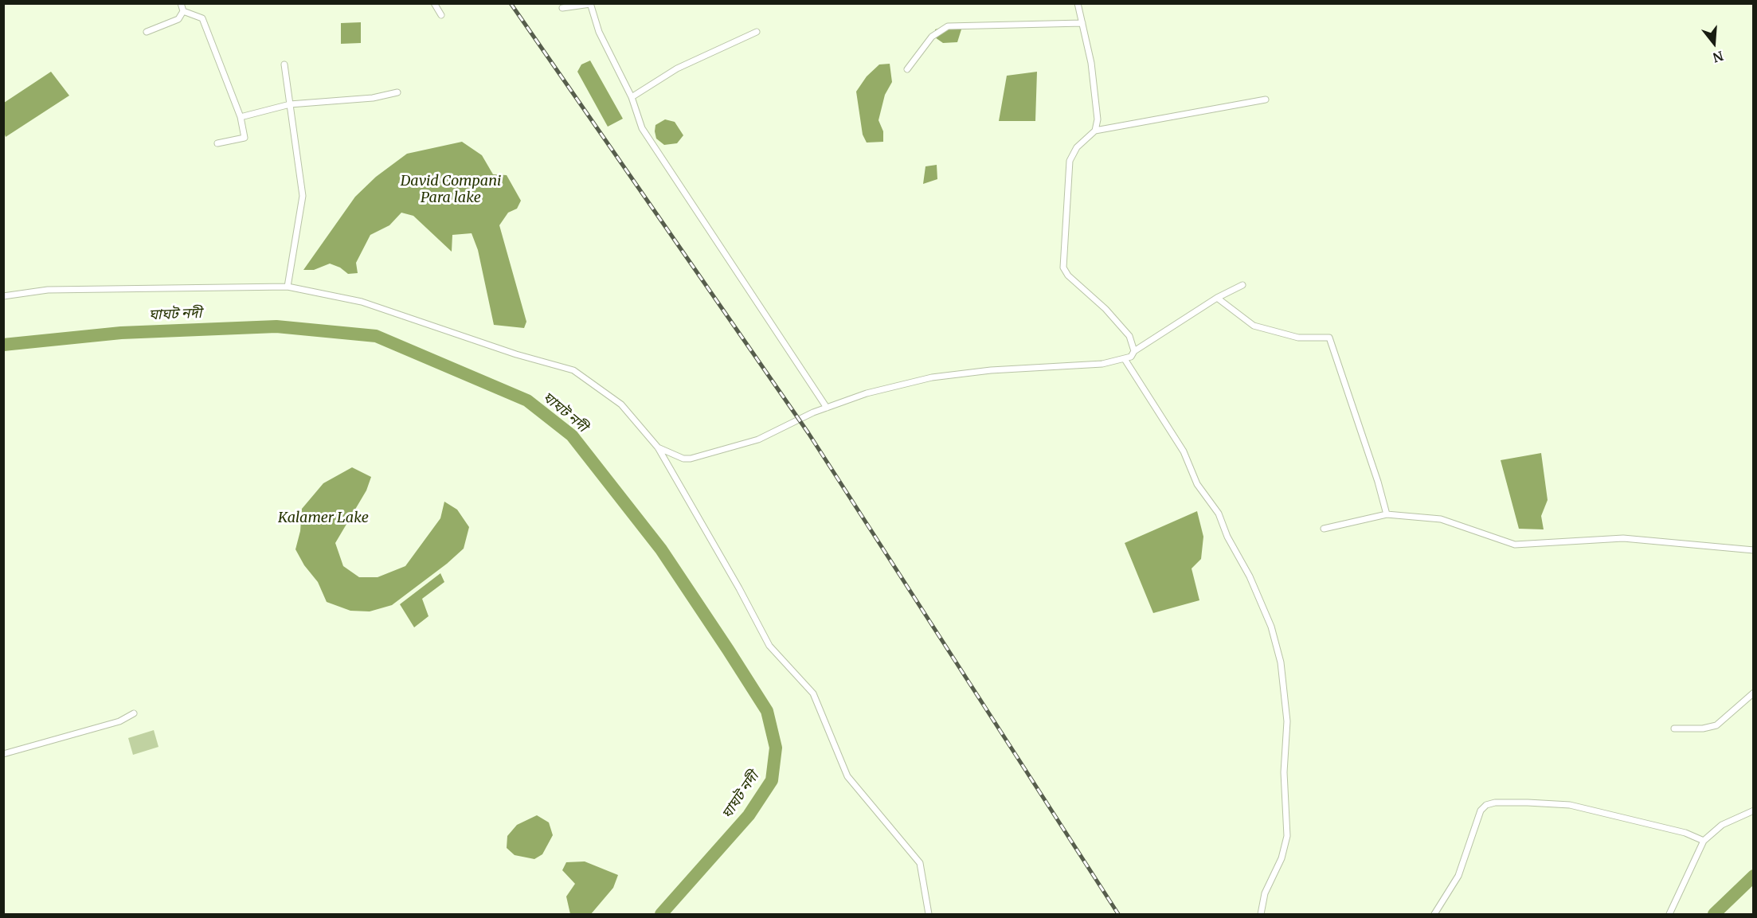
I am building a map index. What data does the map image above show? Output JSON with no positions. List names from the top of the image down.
{
  "water": ["David Compani Para lake", "ঘাঘট নদী", "Kalamer Lake"],
  "north": "bottom"
}
